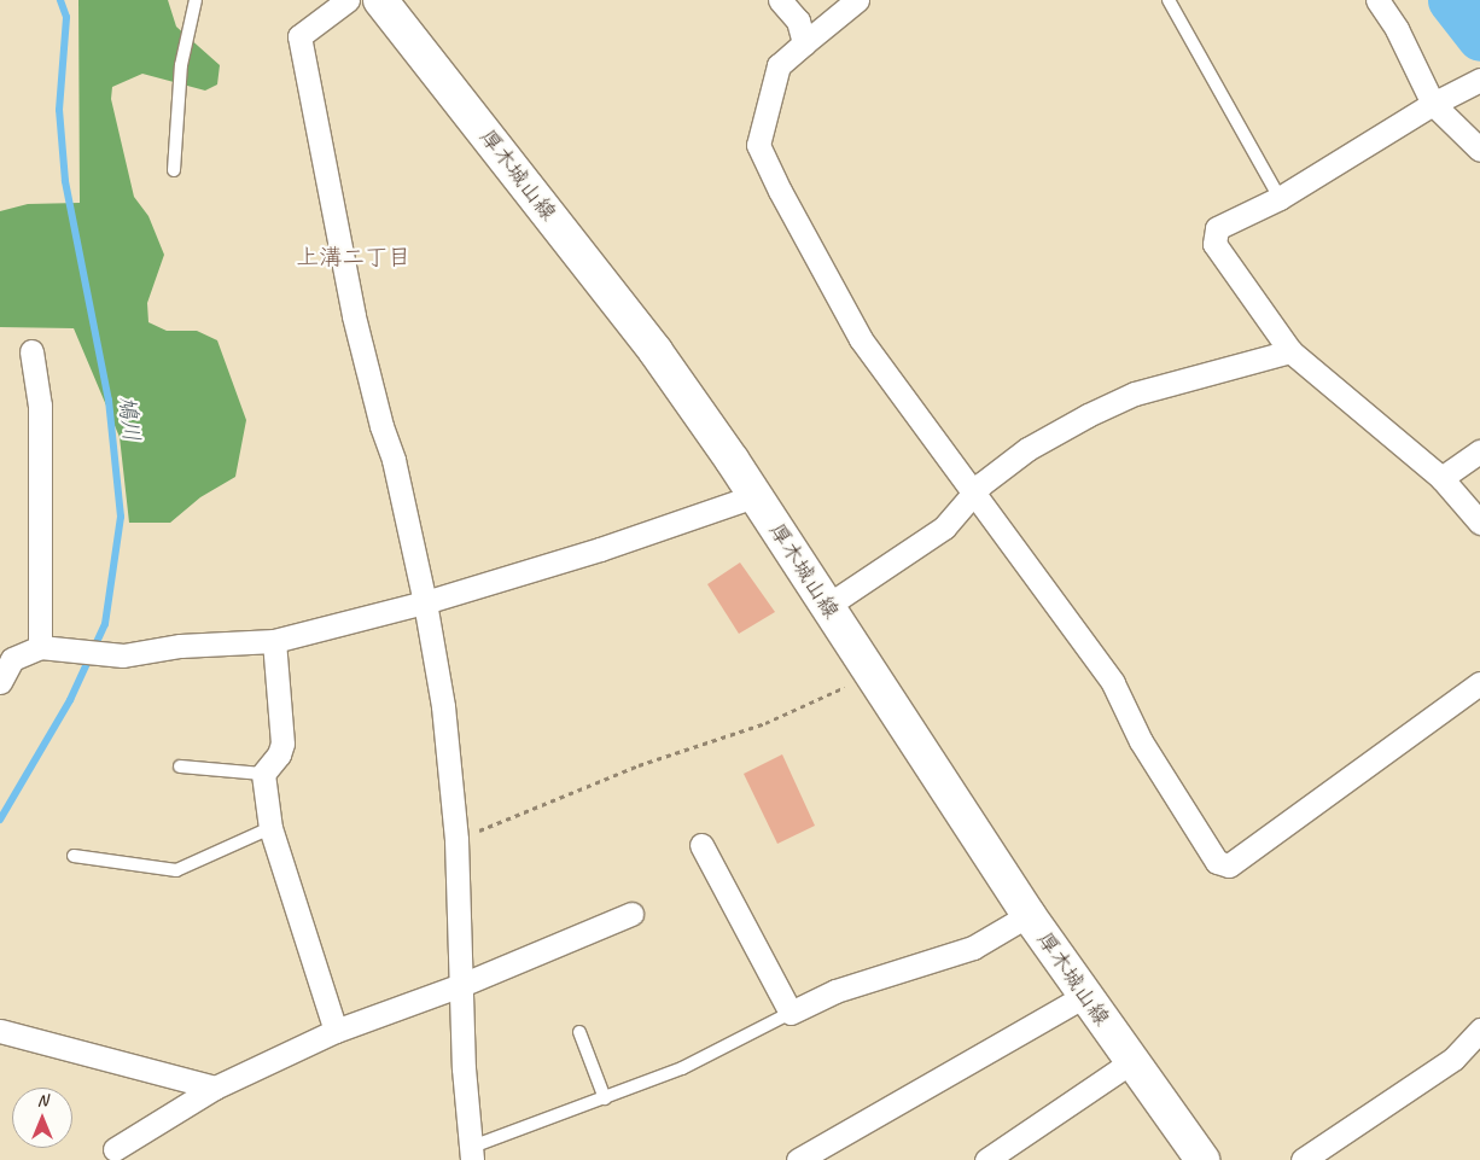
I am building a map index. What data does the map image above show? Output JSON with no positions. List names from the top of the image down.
{
  "streets": {
    "main road": ["厚木城山線"]
  },
  "districts": ["上溝二丁目"],
  "water": ["鳩川"],
  "north": "top"
}
